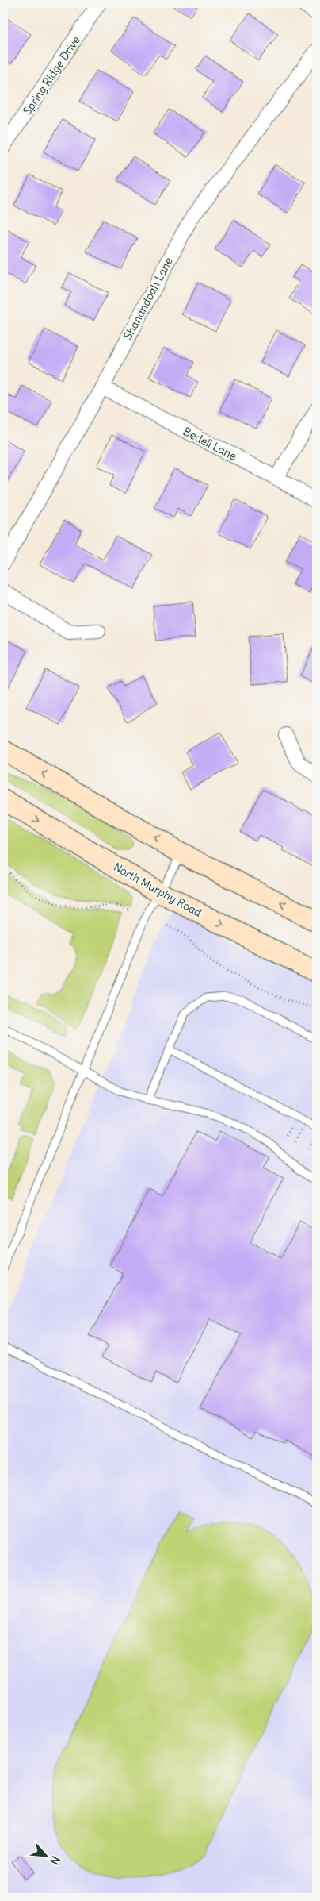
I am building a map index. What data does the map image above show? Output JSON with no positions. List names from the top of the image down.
{
  "streets": {
    "main road": ["North Murphy Road"],
    "street": ["Spring Ridge Drive", "Shanandoah Lane", "Bedell Lane"]
  },
  "crossings": [
    ["Shanandoah Lane", "Bedell Lane"]
  ],
  "north": "bottom right"
}
